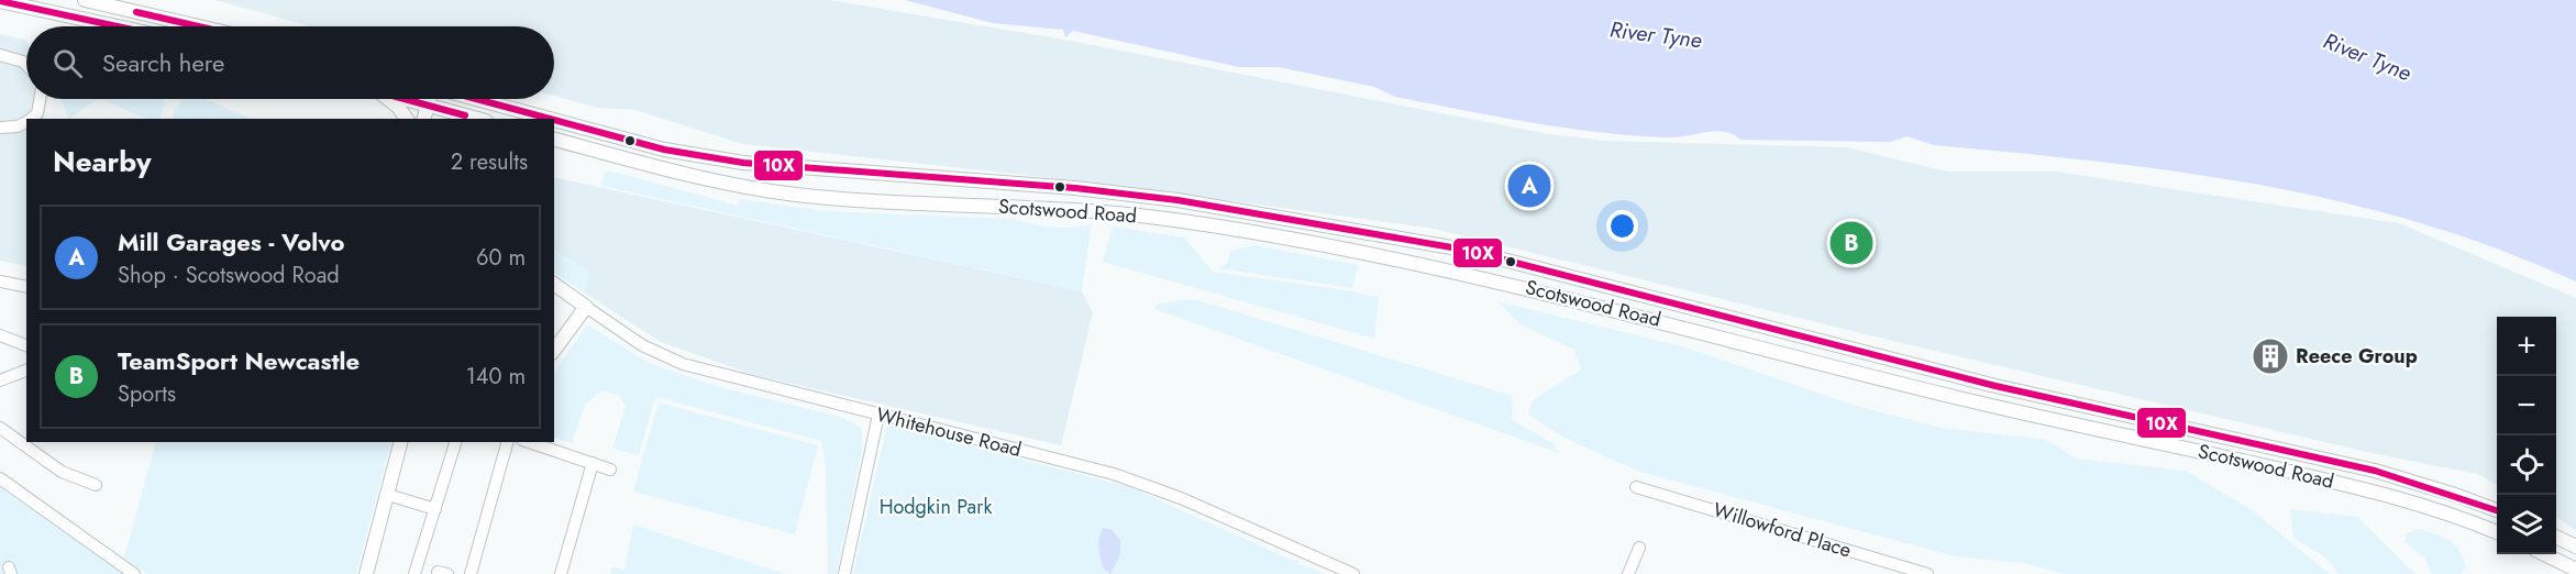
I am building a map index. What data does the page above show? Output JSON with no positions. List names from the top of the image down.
{
  "streets": {
    "main road": ["Scotswood Road", "Whitehouse Road"],
    "street": ["Willowford Place"]
  },
  "water": ["River Tyne"],
  "parks": ["Hodgkin Park"],
  "places": {
    "building": ["Reece Group"]
  },
  "lines": ["transit line 10X"],
  "page": {
    "search": "Search here",
    "heading": ["Nearby", "2 results"],
    "pins": ["A", "B"],
    "list": [
      {
        "mark": "A",
        "name": "Mill Garages - Volvo",
        "note": "Shop · Scotswood Road",
        "value": "60 m"
      },
      {
        "mark": "B",
        "name": "TeamSport Newcastle",
        "note": "Sports",
        "value": "140 m"
      }
    ],
    "map_buttons": ["+", "−"]
  }
}
